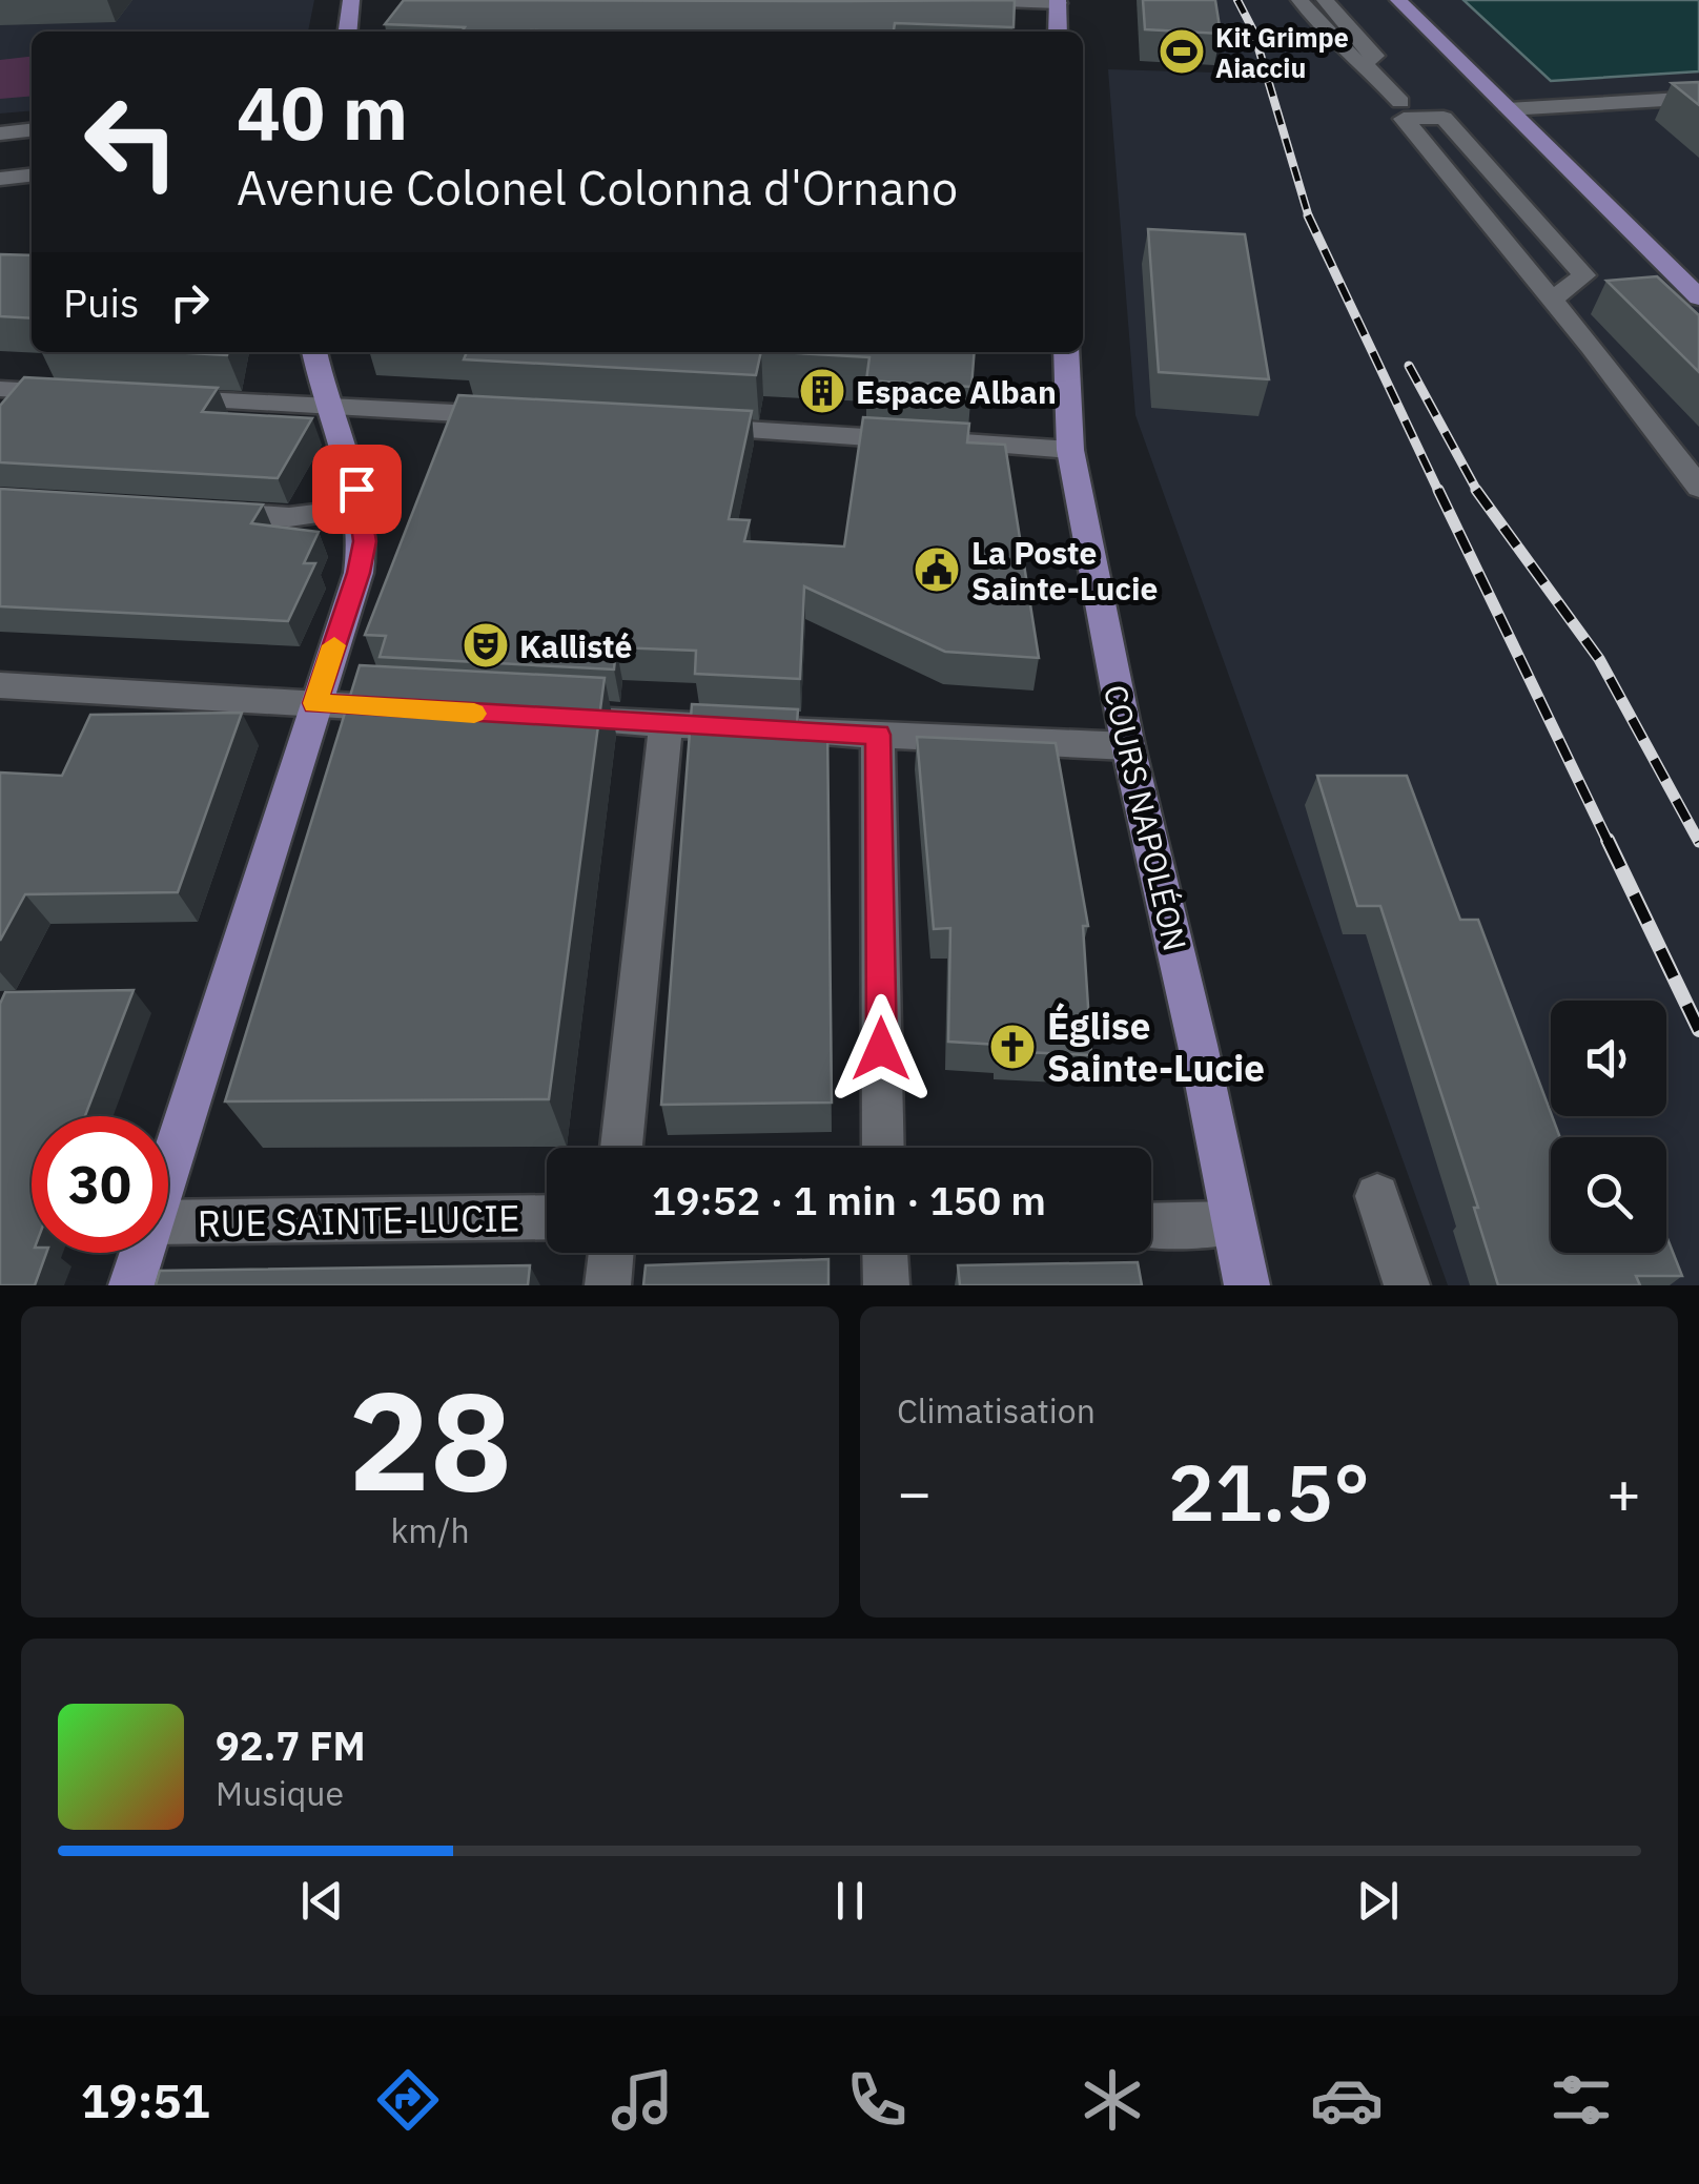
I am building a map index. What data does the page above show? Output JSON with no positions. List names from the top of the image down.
{
  "streets": {
    "main road": ["COURS NAPOLÉON"],
    "street": ["RUE SAINTE-LUCIE"]
  },
  "places": {
    "sports": ["Kit Grimpe Aiacciu"],
    "building": ["Espace Alban"],
    "public building": ["La Poste Sainte-Lucie"],
    "theatre": ["Kallisté"],
    "church": ["Église Sainte-Lucie"]
  },
  "page": {
    "turn": ["40 m", "Avenue Colonel Colonna d'Ornano"],
    "then": "Puis",
    "limit": "30",
    "trip": "19:52 · 1 min · 150 m",
    "tile": [
      ["28", "km/h"],
      "Climatisation"
    ],
    "heat": ["−", "21.5°", "+"],
    "song": ["92.7 FM", "Musique"],
    "tabs": "19:51"
  }
}
